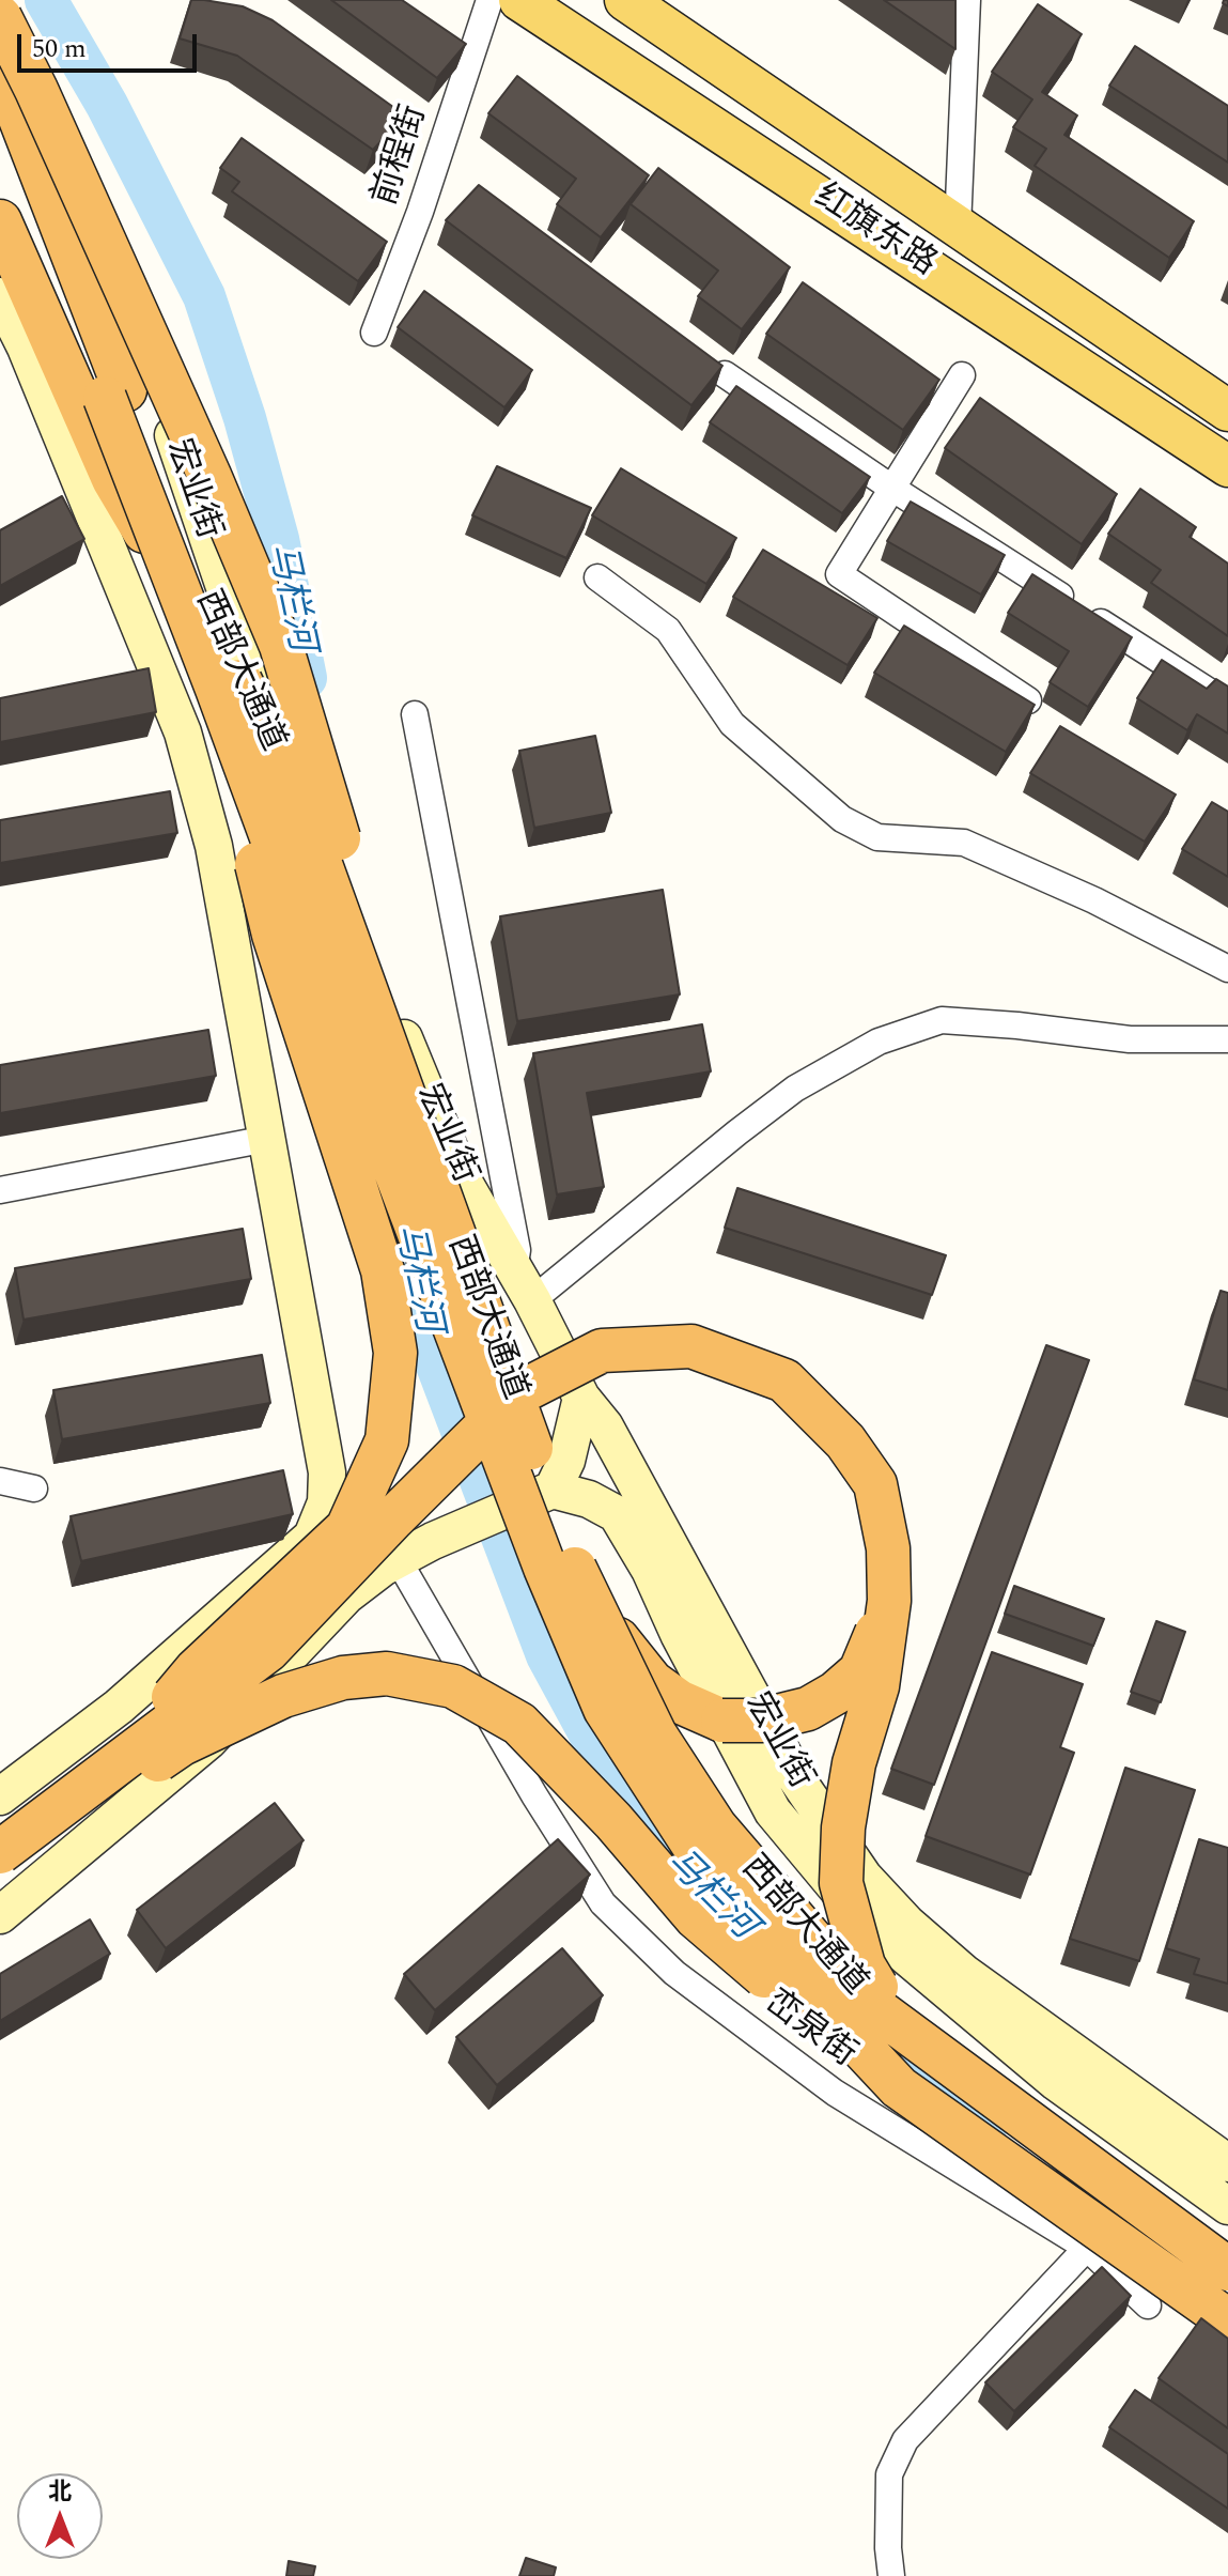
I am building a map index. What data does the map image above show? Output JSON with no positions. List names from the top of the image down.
{
  "streets": {
    "highway": ["西部大通道"],
    "main road": ["红旗东路", "宏业街"],
    "street": ["前程街", "峦泉街"]
  },
  "water": ["马栏河"],
  "scale_bar": "50 m",
  "north": "top"
}
